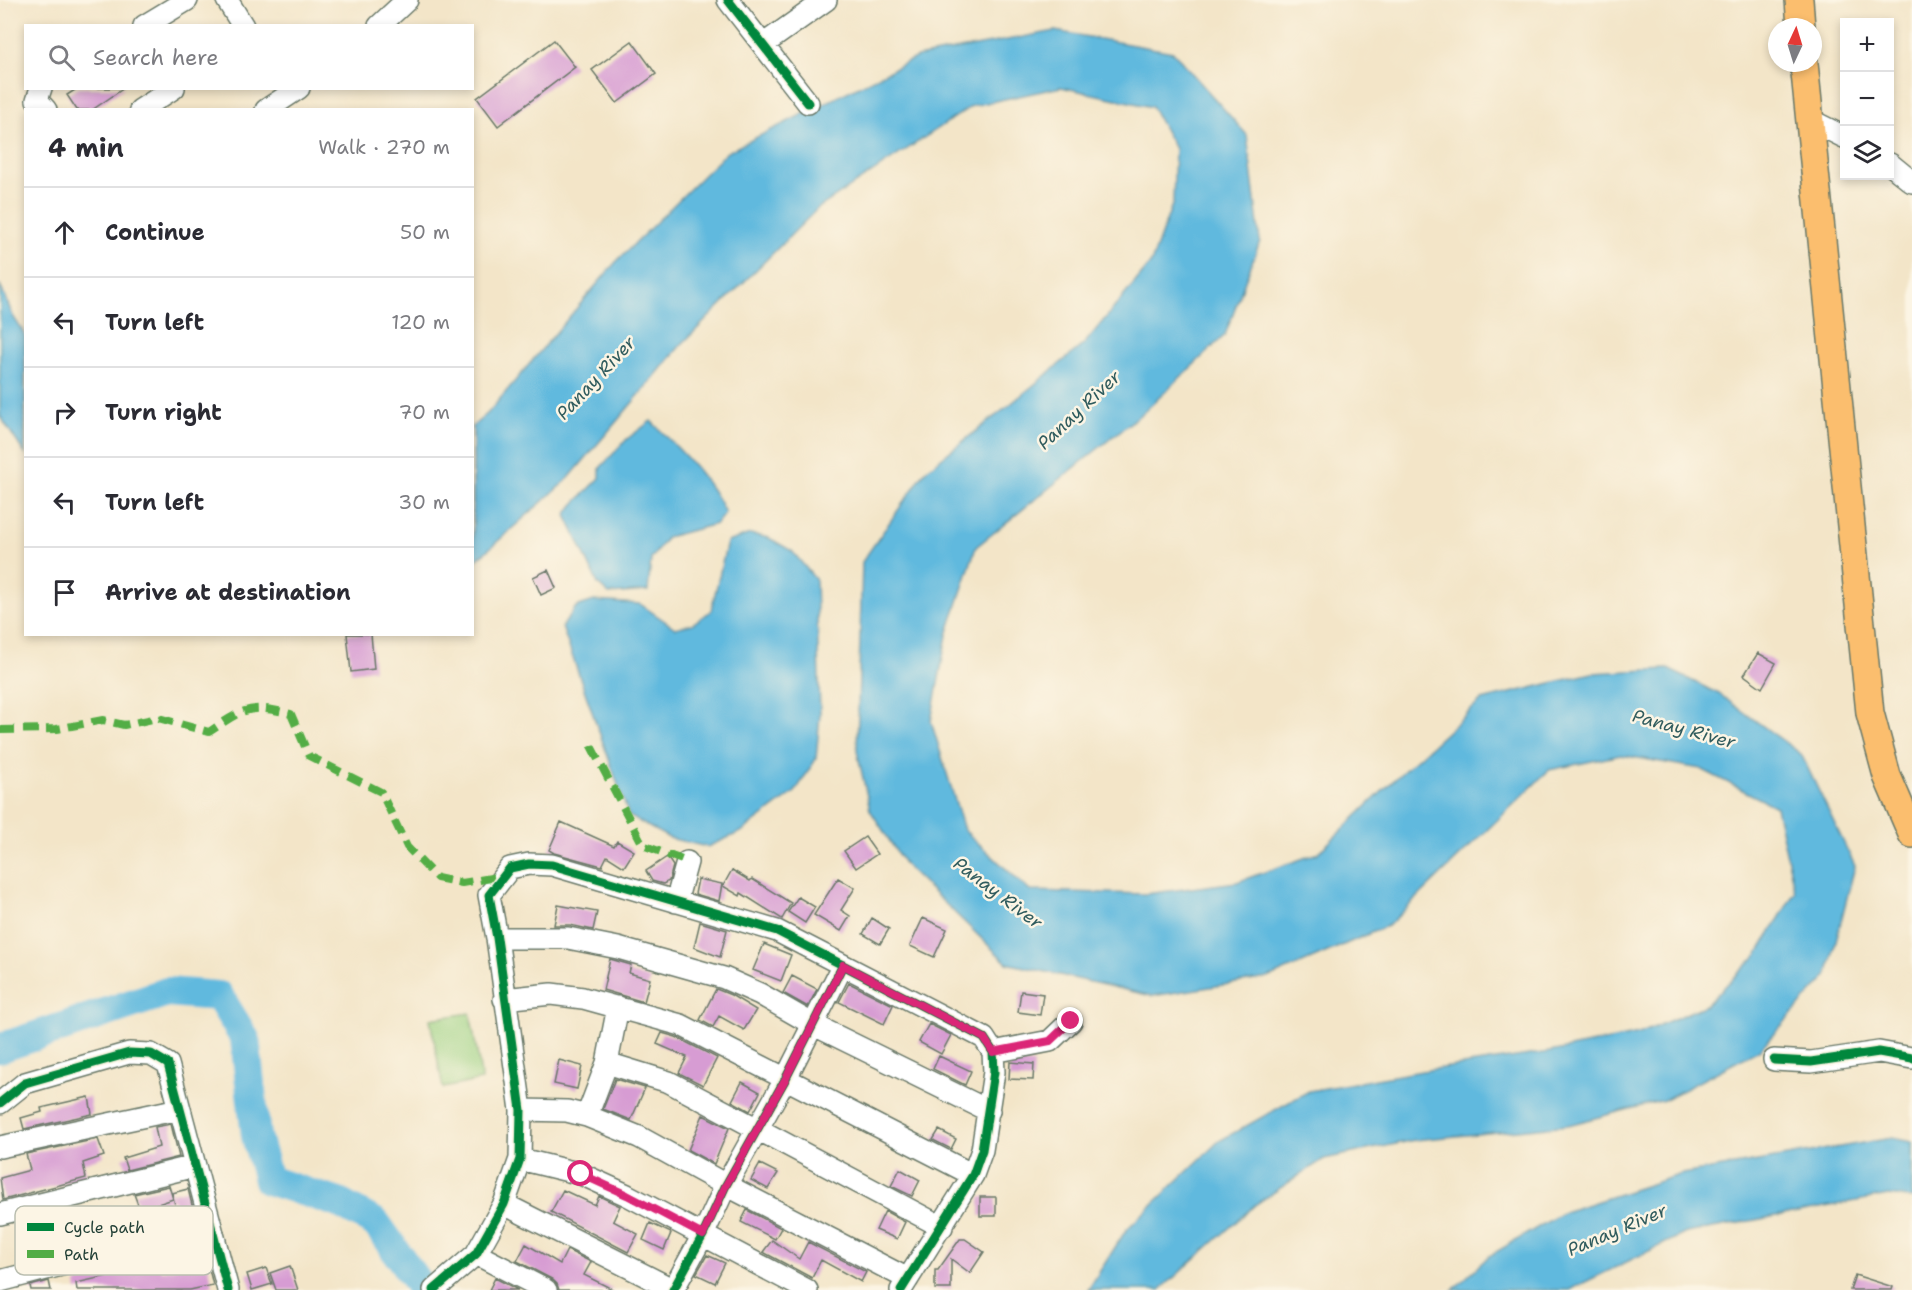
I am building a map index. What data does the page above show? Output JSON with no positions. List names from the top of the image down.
{
  "water": ["Panay River"],
  "legend": ["Cycle path", "Path"],
  "north": "top",
  "page": {
    "map_buttons": ["+", "−"],
    "search": "Search here",
    "heading": ["4 min", "Walk · 270 m"],
    "list": [
      ["Continue", "50 m"],
      ["Turn left", "120 m"],
      ["Turn right", "70 m"],
      ["Turn left", "30 m"],
      "Arrive at destination"
    ]
  }
}
